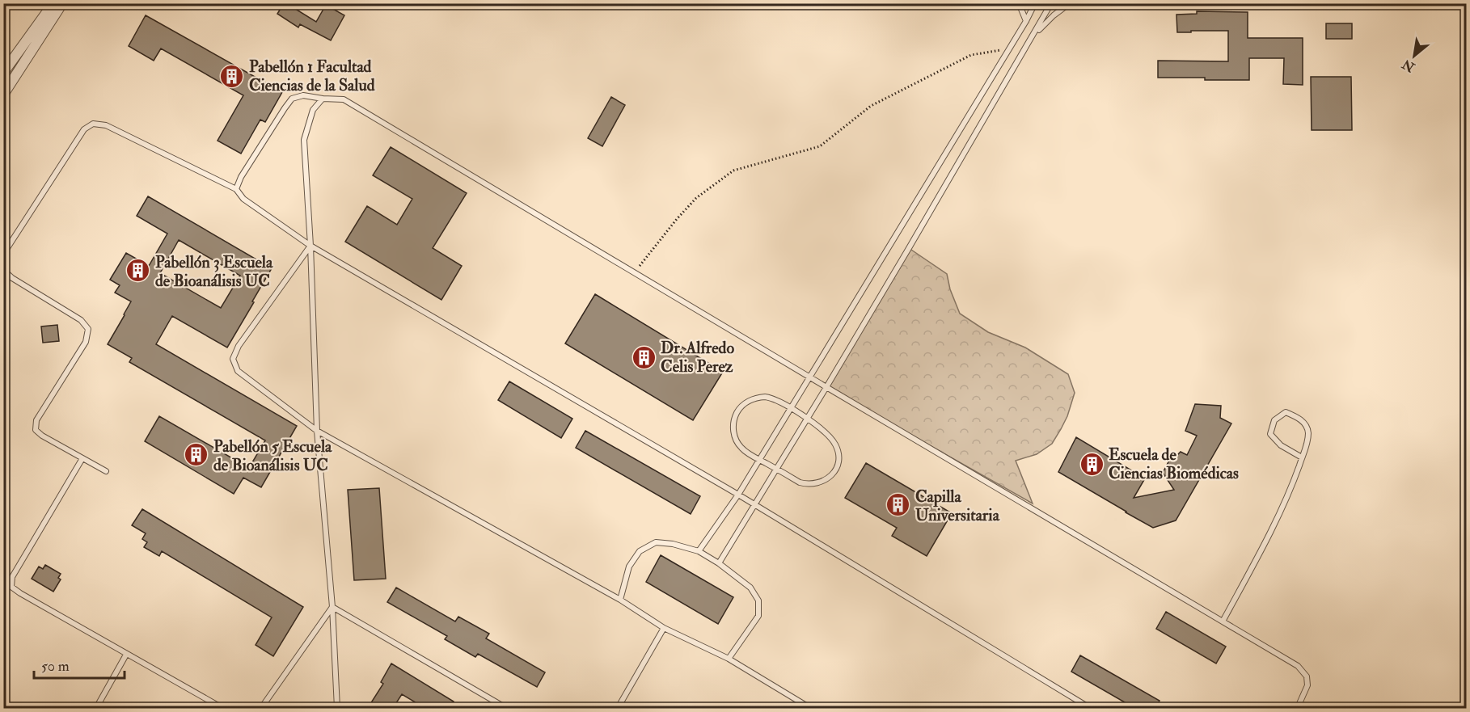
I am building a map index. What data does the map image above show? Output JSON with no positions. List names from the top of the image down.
{
  "places": {
    "building": [
      "Pabellón 1 Facultad Ciencias de la Salud",
      "Pabellón 3 Escuela de Bioanálisis UC",
      "Dr. Alfredo Celis Perez",
      "Pabellón 5 Escuela de Bioanálisis UC",
      "Escuela de Ciencias Biomédicas",
      "Capilla Universitaria"
    ]
  },
  "scale_bar": "50 m",
  "north": "bottom left"
}
